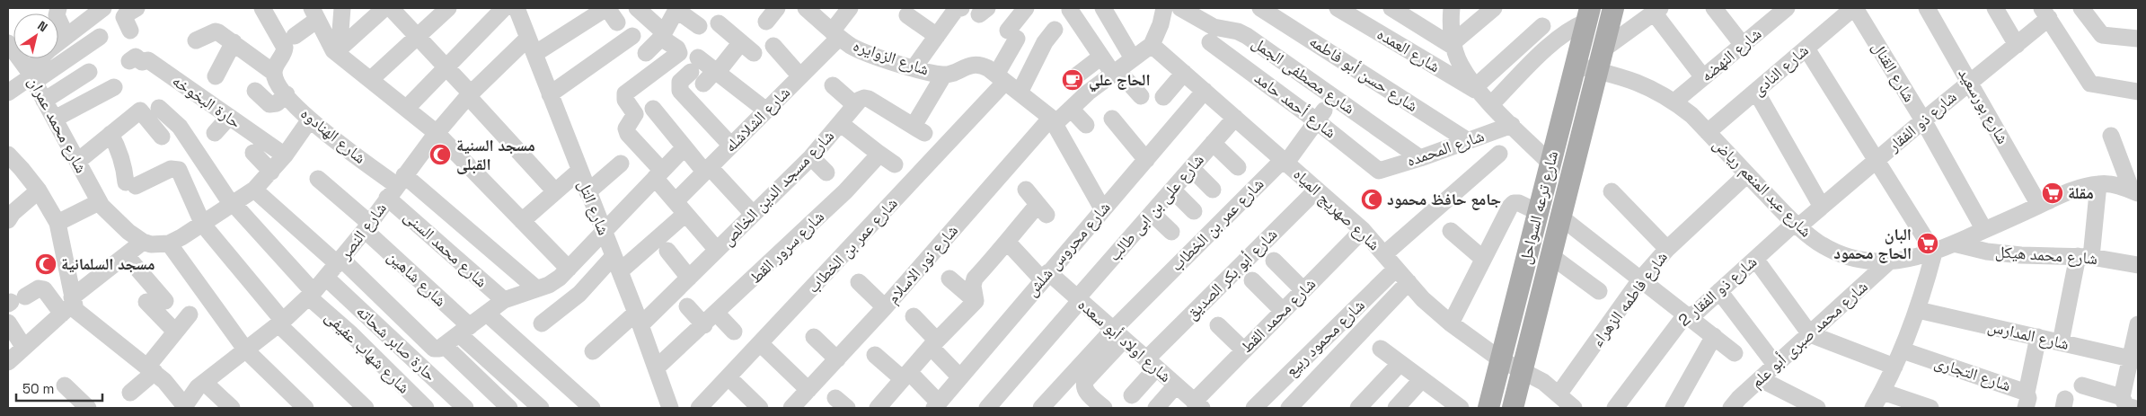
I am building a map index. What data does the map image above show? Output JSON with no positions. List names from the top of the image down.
{
  "streets": {
    "main road": ["شارع ترعه السواحل"],
    "street": [
      "شارع العمده",
      "شارع النهضه",
      "شارع الزوايره",
      "شارع النادى",
      "شارع القنال",
      "شارع حسن أبو فاطمه",
      "شارع مصطفى الجمل",
      "حارة البخوخه",
      "شارع أحمد حامد",
      "شارع بورسعيد",
      "شارع الشلاشله",
      "شارع ذو الفقار",
      "شارع محمد عمران",
      "شارع الهنادوه",
      "شارع المحمده",
      "شارع مسجد الدين الخالص",
      "شارع عبد المنعم رياض",
      "شارع التل",
      "شارع على بن ابى طالب",
      "شارع صهريج المياه",
      "شارع عمر بن الخطاب",
      "شارع النصر",
      "شارع سرور القط",
      "شارع محمد السنى",
      "شارع محروس شلش",
      "شارع محمد هيكل",
      "شارع نور الاسلام",
      "شارع أبو بكر الصديق",
      "شارع شاهين",
      "شارع ذو الفقار 2",
      "شارع فاطمه الزهراء",
      "شارع محمد القط",
      "شارع محمد صبرى أبو علم",
      "شارع المدارس",
      "شارع محمود ربيع",
      "شارع اولاد أبو سعده",
      "حارة صابر شحاته",
      "شارع شهاب عفيفى",
      "شارع التجارى"
    ]
  },
  "crossings": [
    ["شارع النهضه", "شارع عبد المنعم رياض"],
    ["شارع الزوايره", "شارع الشلاشله"],
    ["شارع الزوايره", "شارع عمر بن الخطاب"],
    ["شارع الزوايره", "شارع نور الاسلام"],
    ["شارع النادى", "شارع القنال"],
    ["شارع النادى", "شارع عبد المنعم رياض"],
    ["شارع القنال", "شارع ذو الفقار"],
    ["شارع القنال", "شارع عبد المنعم رياض"],
    ["شارع حسن أبو فاطمه", "شارع المحمده"],
    ["شارع مصطفى الجمل", "شارع المحمده"],
    ["شارع أحمد حامد", "شارع المحمده"],
    ["شارع أحمد حامد", "شارع عمر بن الخطاب"],
    ["شارع بورسعيد", "شارع ذو الفقار"],
    ["شارع بورسعيد", "شارع عبد المنعم رياض"],
    ["شارع الشلاشله", "شارع التل"],
    ["شارع ذو الفقار", "شارع عبد المنعم رياض"],
    ["شارع ذو الفقار", "شارع ذو الفقار 2"],
    ["شارع الهنادوه", "شارع النصر"],
    ["شارع الهنادوه", "شارع محمد السنى"],
    ["شارع مسجد الدين الخالص", "شارع التل"],
    ["شارع عبد المنعم رياض", "شارع ترعه السواحل"],
    ["شارع عبد المنعم رياض", "شارع محمد هيكل"],
    ["شارع عبد المنعم رياض", "شارع ذو الفقار 2"],
    ["شارع عبد المنعم رياض", "شارع فاطمه الزهراء"],
    ["شارع عبد المنعم رياض", "شارع محمد صبرى أبو علم"],
    ["شارع التل", "شارع النصر"],
    ["شارع التل", "شارع سرور القط"],
    ["شارع على بن ابى طالب", "شارع صهريج المياه"],
    ["شارع على بن ابى طالب", "شارع اولاد أبو سعده"],
    ["شارع ترعه السواحل", "شارع صهريج المياه"],
    ["شارع صهريج المياه", "شارع عمر بن الخطاب"],
    ["شارع صهريج المياه", "شارع محروس شلش"],
    ["شارع صهريج المياه", "شارع نور الاسلام"],
    ["شارع صهريج المياه", "شارع أبو بكر الصديق"],
    ["شارع صهريج المياه", "شارع فاطمه الزهراء"],
    ["شارع صهريج المياه", "شارع محمد القط"],
    ["شارع صهريج المياه", "شارع محمود ربيع"],
    ["شارع عمر بن الخطاب", "شارع اولاد أبو سعده"],
    ["شارع النصر", "شارع محمد السنى"],
    ["شارع النصر", "شارع شاهين"],
    ["شارع النصر", "حارة صابر شحاته"],
    ["شارع النصر", "شارع شهاب عفيفى"],
    ["شارع محروس شلش", "شارع اولاد أبو سعده"],
    ["شارع أبو بكر الصديق", "شارع اولاد أبو سعده"],
    ["شارع محمد القط", "شارع اولاد أبو سعده"]
  ],
  "places": {
    "cafe": ["الحاج علي"],
    "mosque": ["مسجد السنية القبلى", "جامع حافظ محمود", "مسجد السلمانية"],
    "supermarket": ["مقلة", "البان الحاج محمود"]
  },
  "scale_bar": "50 m",
  "north": "top right"
}
